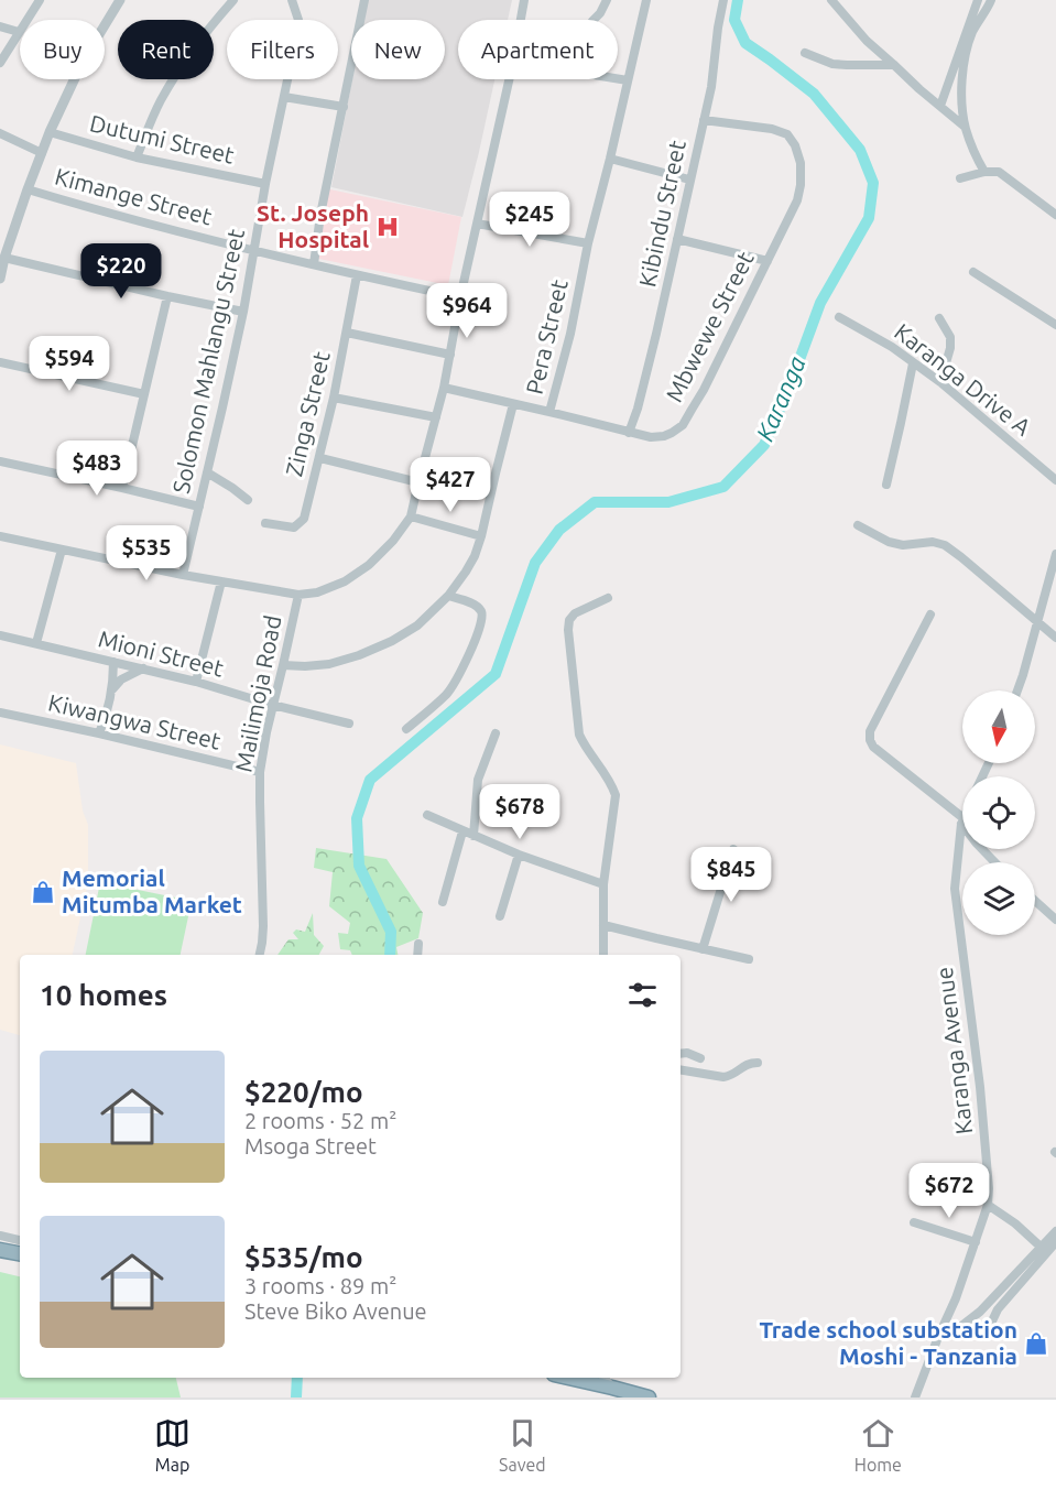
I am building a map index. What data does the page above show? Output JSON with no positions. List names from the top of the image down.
{
  "streets": {
    "street": [
      "Dutumi Street",
      "Kimange Street",
      "Kibindu Street",
      "Mbwewe Street",
      "Pera Street",
      "Solomon Mahlangu Street",
      "Karanga Drive A",
      "Zinga Street",
      "Mioni Street",
      "Mailimoja Road",
      "Kiwangwa Street",
      "Karanga Avenue"
    ]
  },
  "crossings": [
    ["Dutumi Street", "Solomon Mahlangu Street"],
    ["Kimange Street", "Solomon Mahlangu Street"],
    ["Kimange Street", "Zinga Street"],
    ["Kibindu Street", "Mbwewe Street"],
    ["Mbwewe Street", "Pera Street"],
    ["Mioni Street", "Mailimoja Road"],
    ["Mailimoja Road", "Kiwangwa Street"]
  ],
  "water": ["Karanga"],
  "places": {
    "hospital": ["St. Joseph Hospital"],
    "shop": ["Memorial Mitumba Market", "Trade school substation Moshi - Tanzania"]
  },
  "north": "bottom",
  "page": {
    "chip": [
      "Buy",
      "Rent",
      "Filters",
      "New",
      "Apartment"
    ],
    "price": [
      "$245",
      "$220",
      "$964",
      "$594",
      "$483",
      "$427",
      "$535",
      "$678",
      "$845",
      "$672"
    ],
    "heading": "10 homes",
    "list": [
      {
        "name": "$220/mo",
        "note": "2 rooms · 52 m² · Msoga Street"
      },
      {
        "name": "$535/mo",
        "note": "3 rooms · 89 m² · Steve Biko Avenue"
      }
    ],
    "tabs": ["Map", "Saved", "Home"]
  }
}
